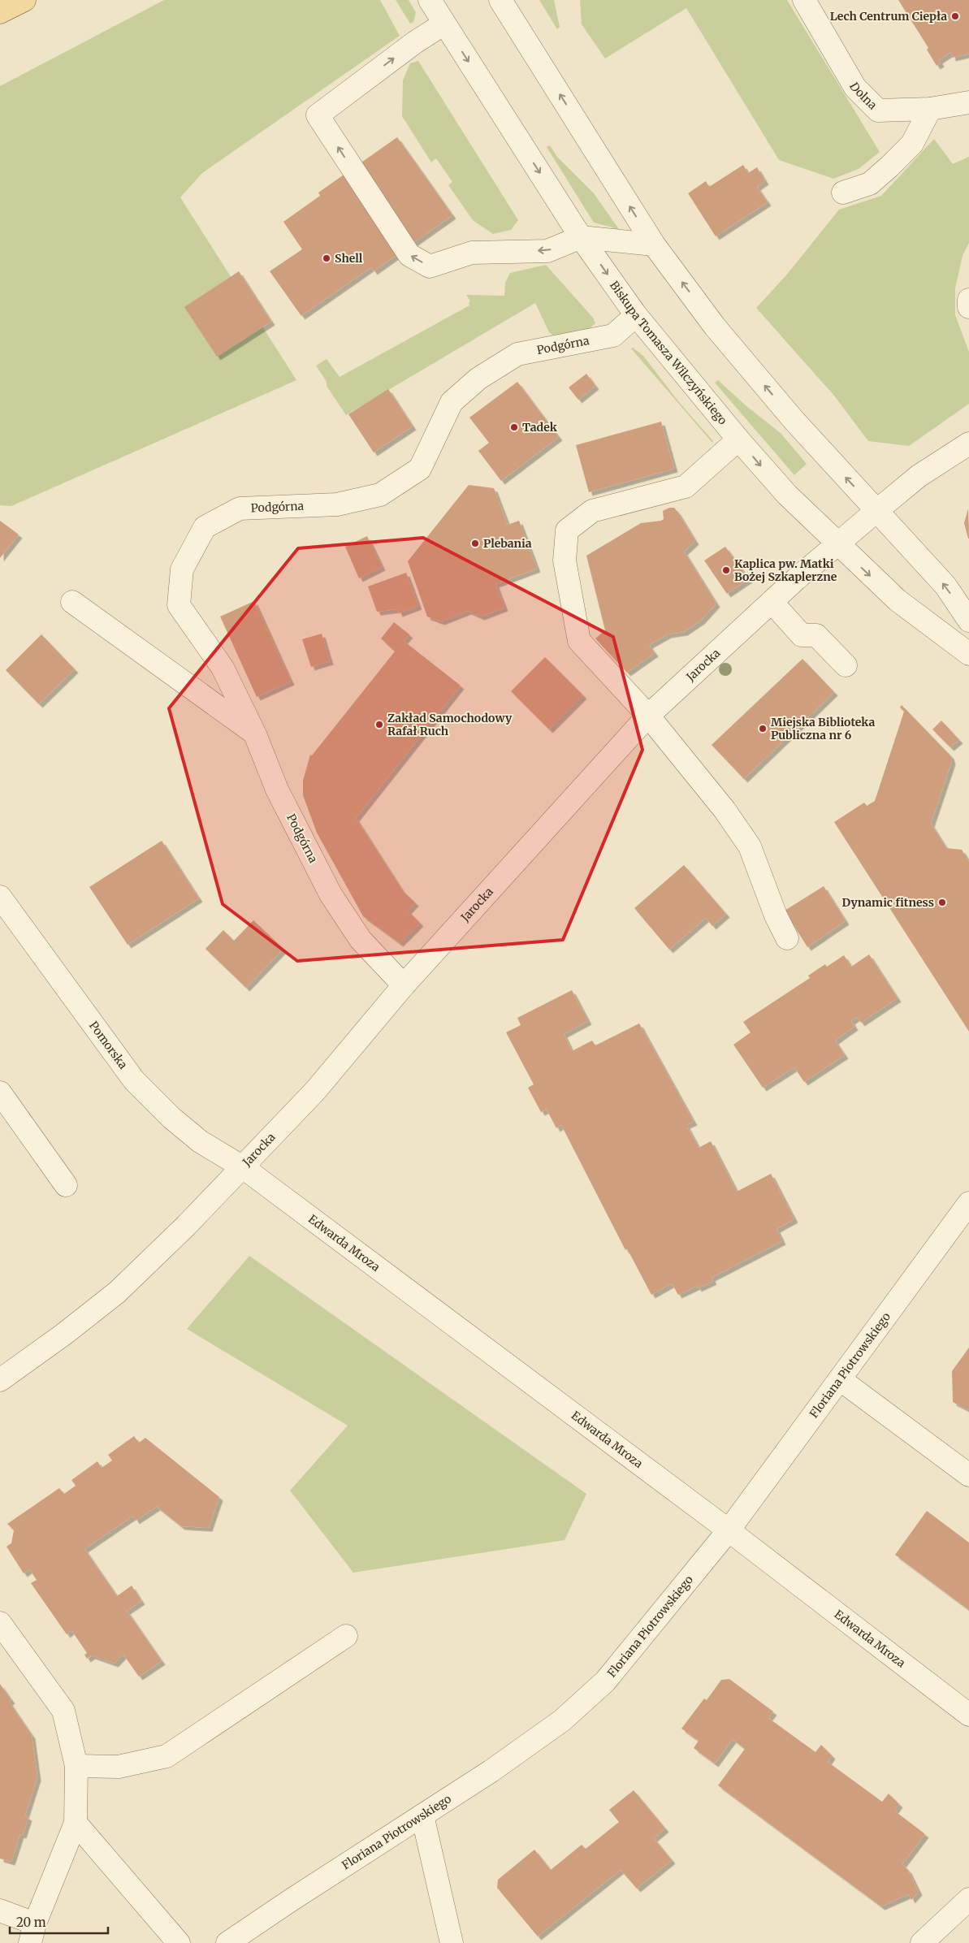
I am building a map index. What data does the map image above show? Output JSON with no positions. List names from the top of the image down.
{
  "streets": {
    "street": [
      "Dolna",
      "Podgórna",
      "Biskupa Tomasza Wilczyńskiego",
      "Jarocka",
      "Pomorska",
      "Edwarda Mroza",
      "Floriana Piotrowskiego"
    ]
  },
  "crossings": [
    ["Podgórna", "Biskupa Tomasza Wilczyńskiego"],
    ["Podgórna", "Jarocka"],
    ["Biskupa Tomasza Wilczyńskiego", "Jarocka"],
    ["Jarocka", "Pomorska"],
    ["Jarocka", "Edwarda Mroza"],
    ["Pomorska", "Edwarda Mroza"],
    ["Edwarda Mroza", "Floriana Piotrowskiego"]
  ],
  "places": [
    "Lech Centrum Ciepła",
    "Shell",
    "Tadek",
    "Plebania",
    "Kaplica pw. Matki Bożej Szkaplerzne",
    "Zakład Samochodowy Rafał Ruch",
    "Miejska Biblioteka Publiczna nr 6",
    "Dynamic fitness"
  ],
  "scale_bar": "20 m"
}
